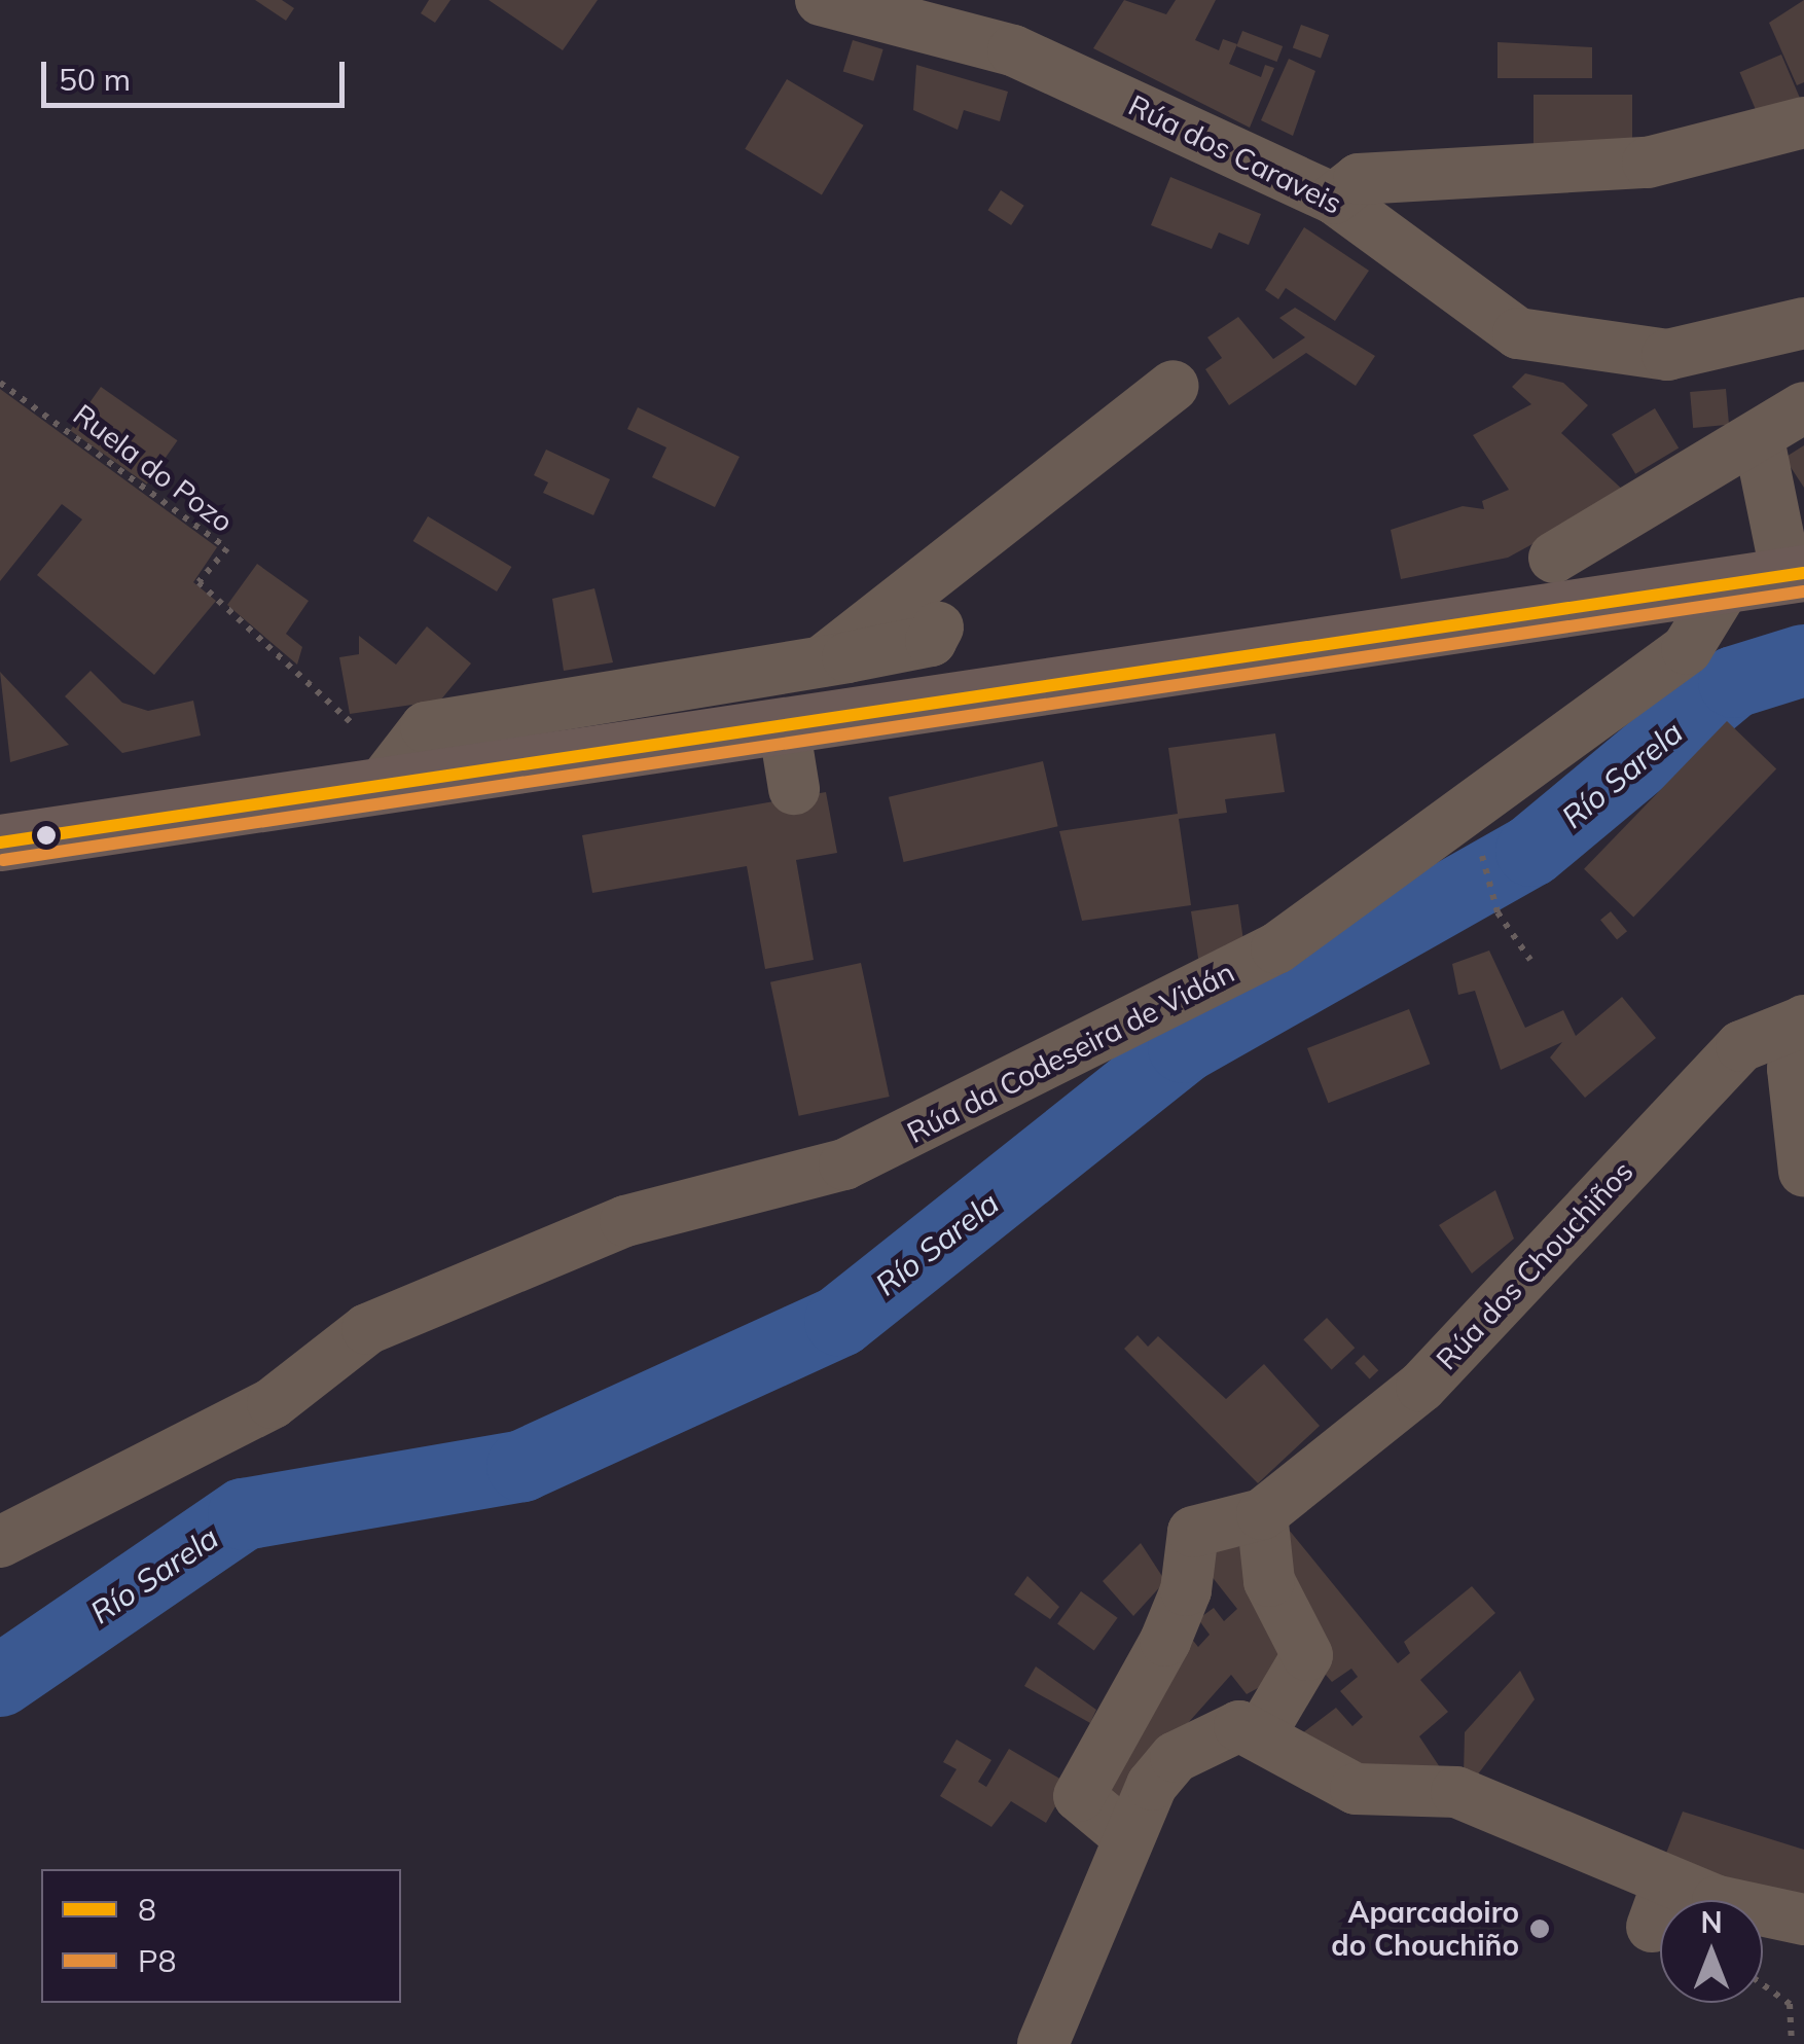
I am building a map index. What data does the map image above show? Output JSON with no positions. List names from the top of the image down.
{
  "streets": {
    "street": ["Rúa dos Caraveis", "Rúa da Codeseira de Vidán", "Rúa dos Chouchiños"],
    "path": ["Ruela do Pozo"]
  },
  "water": ["Río Sarela"],
  "places": ["Aparcadoiro do Chouchiño"],
  "lines": ["transit line 8", "transit line P8"],
  "legend": ["8", "P8"],
  "scale_bar": "50 m",
  "north": "top"
}
